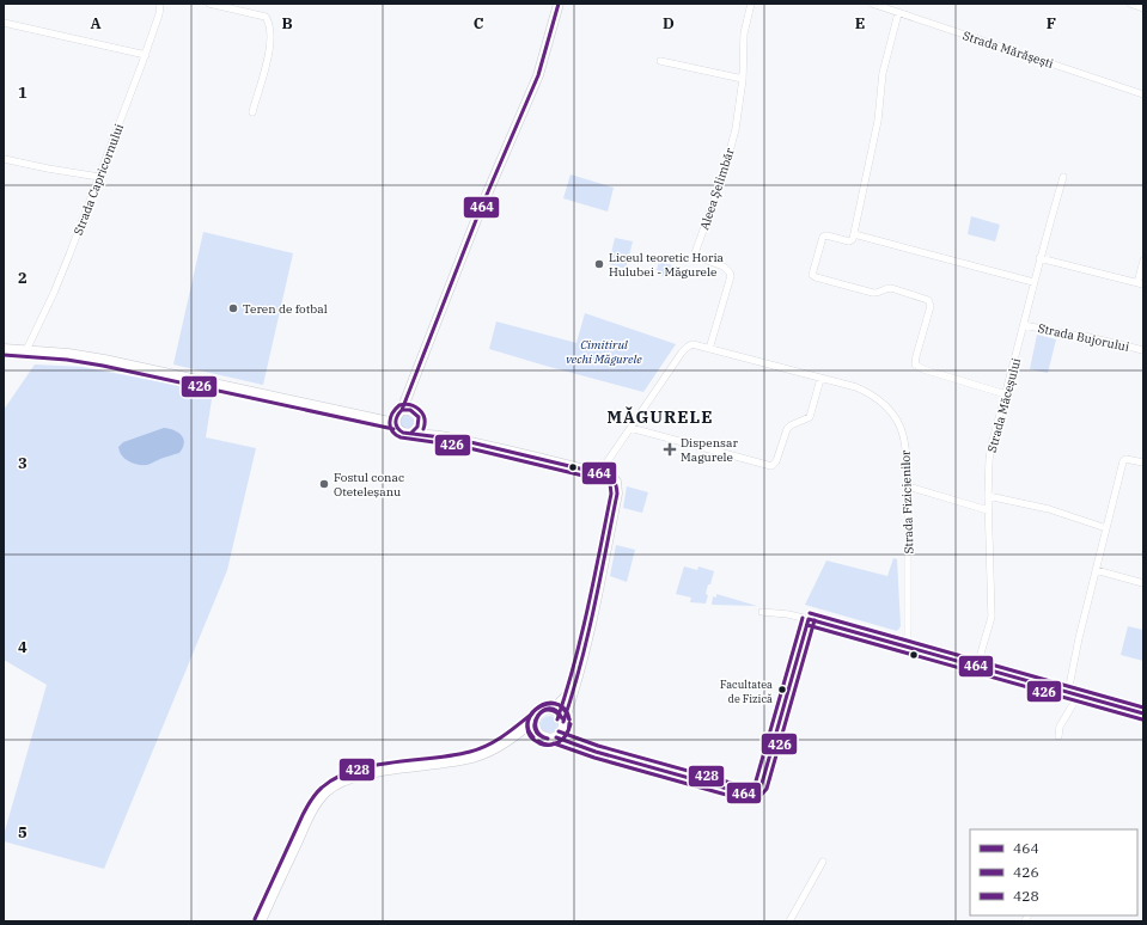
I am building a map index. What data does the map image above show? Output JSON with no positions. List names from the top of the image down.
{
  "streets": {
    "street": [
      "Strada Mărășești",
      "Strada Capricornului",
      "Aleea Șelimbăr",
      "Strada Bujorului",
      "Strada Măceșului",
      "Strada Fizicienilor"
    ]
  },
  "crossings": [
    ["Aleea Șelimbăr", "Strada Fizicienilor"],
    ["Strada Bujorului", "Strada Măceșului"]
  ],
  "districts": ["MĂGURELE"],
  "parks": ["Cimitirul vechi Măgurele"],
  "places": {
    "other": [
      "Liceul teoretic Horia Hulubei - Măgurele",
      "Teren de fotbal",
      "Fostul conac Oteteleșanu",
      "Facultatea de Fizică"
    ],
    "health": ["Dispensar Magurele"]
  },
  "lines": ["transit line 464", "transit line 426", "transit line 428"],
  "legend": ["464", "426", "428"],
  "grid": {
    "columns": [
      "A",
      "B",
      "C",
      "D",
      "E",
      "F"
    ],
    "rows": [
      "1",
      "2",
      "3",
      "4",
      "5"
    ]
  }
}
